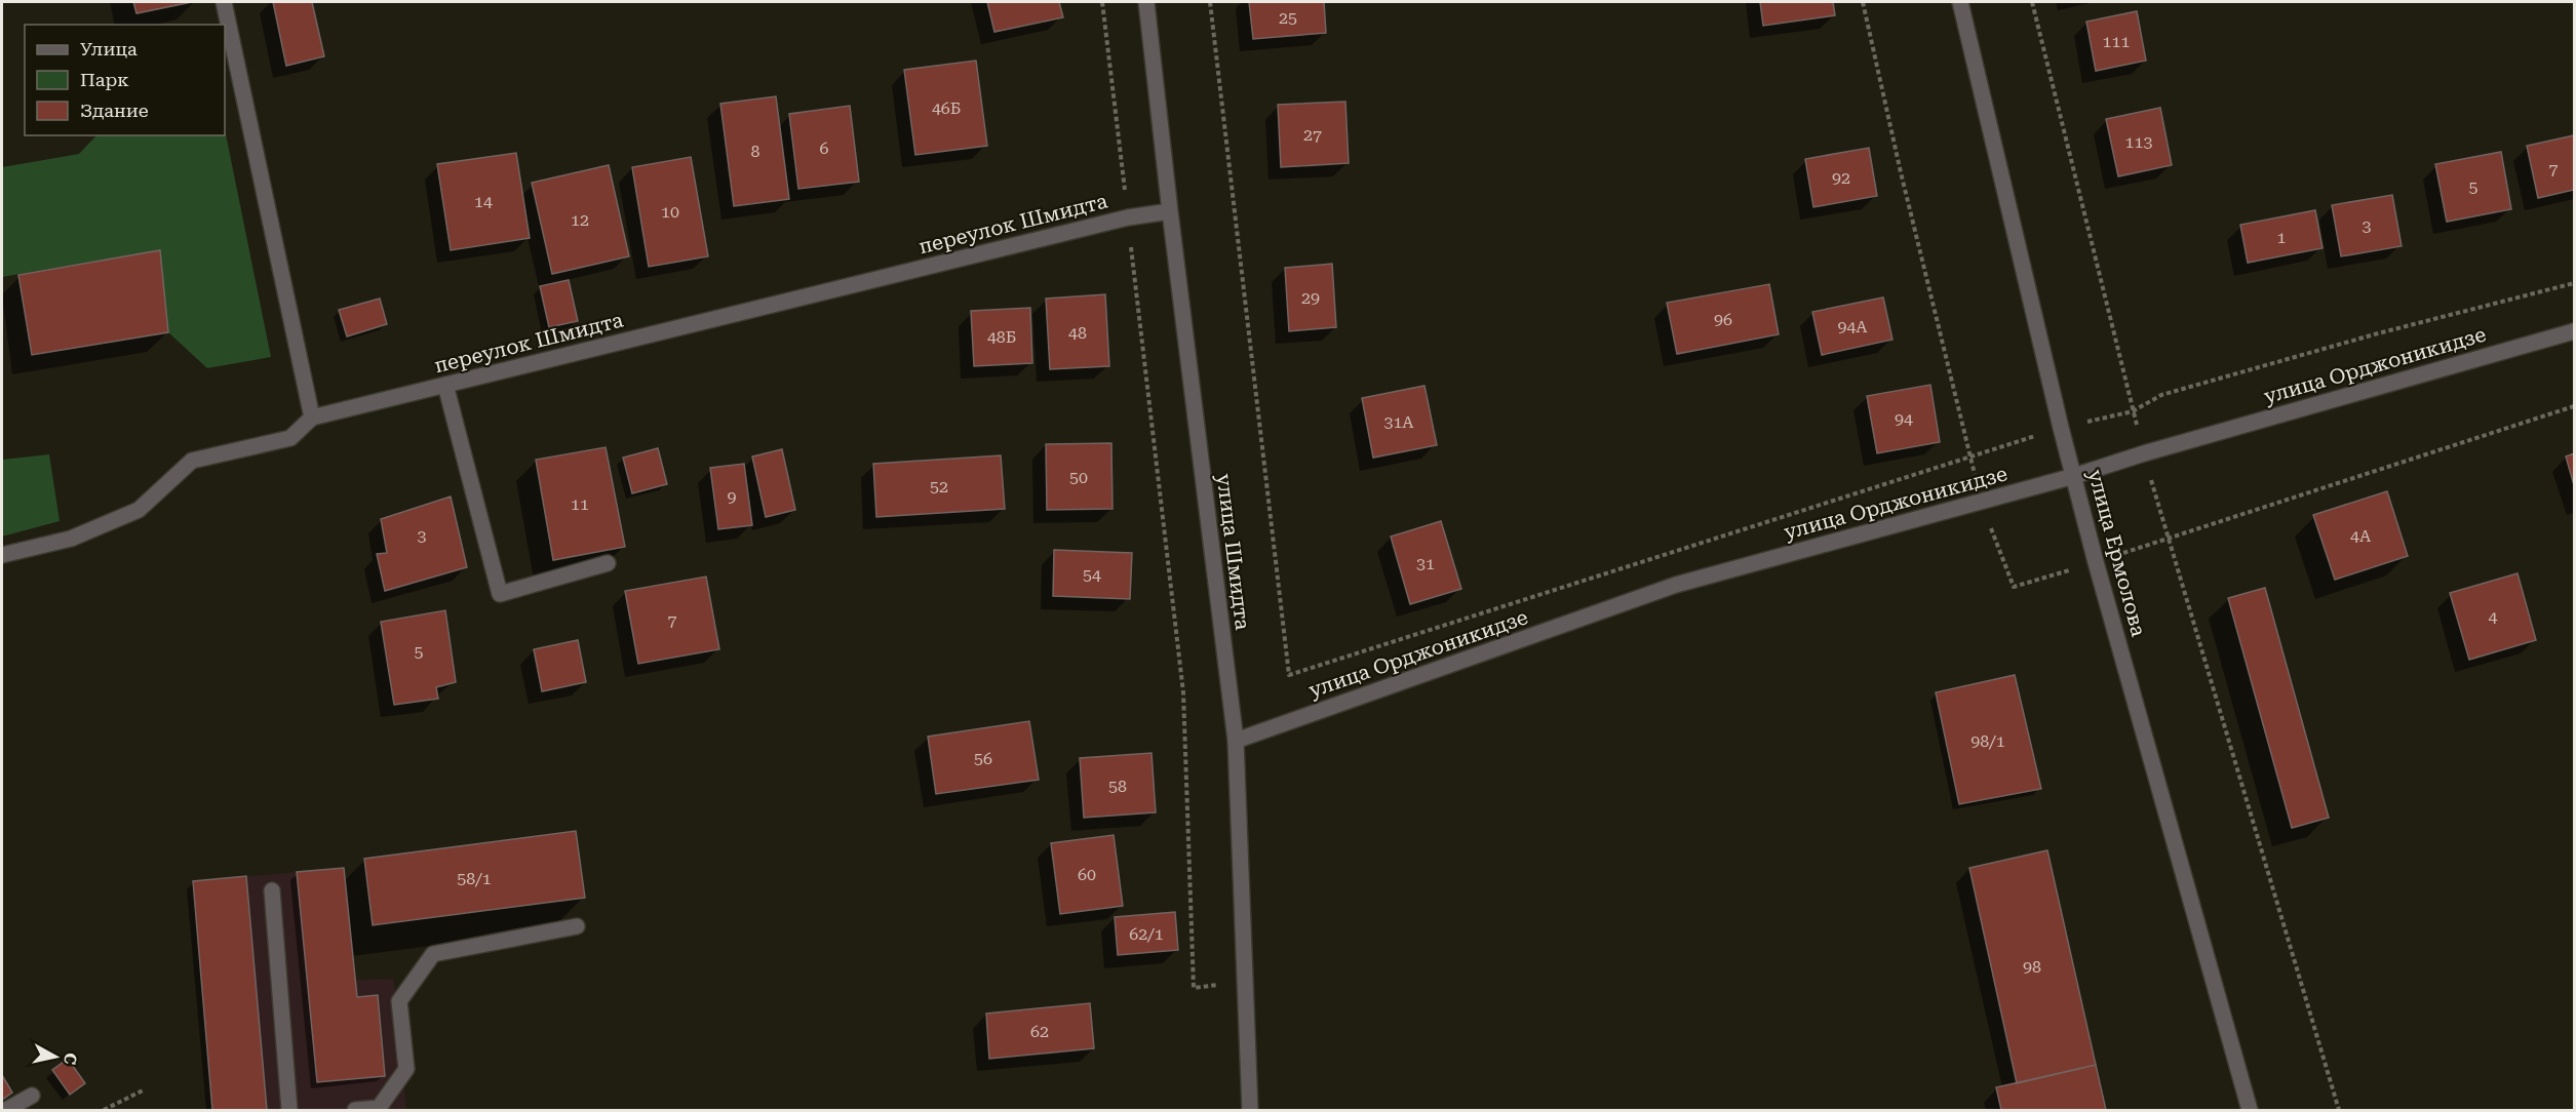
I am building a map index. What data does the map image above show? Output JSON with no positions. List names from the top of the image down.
{
  "streets": {
    "street": [
      "переулок Шмидта",
      "улица Орджоникидзе",
      "улица Шмидта",
      "улица Ермолова"
    ]
  },
  "crossings": [
    ["переулок Шмидта", "улица Шмидта"],
    ["улица Орджоникидзе", "улица Шмидта"],
    ["улица Орджоникидзе", "улица Ермолова"]
  ],
  "house_numbers": [
    "25",
    "111",
    "46Б",
    "27",
    "113",
    "6",
    "8",
    "7",
    "92",
    "5",
    "14",
    "10",
    "12",
    "3",
    "1",
    "29",
    "96",
    "94А",
    "48",
    "48Б",
    "94",
    "31А",
    "50",
    "52",
    "9",
    "11",
    "3",
    "4А",
    "31",
    "54",
    "4",
    "7",
    "5",
    "98/1",
    "56",
    "58",
    "60",
    "58/1",
    "62/1",
    "98",
    "62"
  ],
  "legend": ["Улица", "Парк", "Здание"],
  "north": "right"
}
